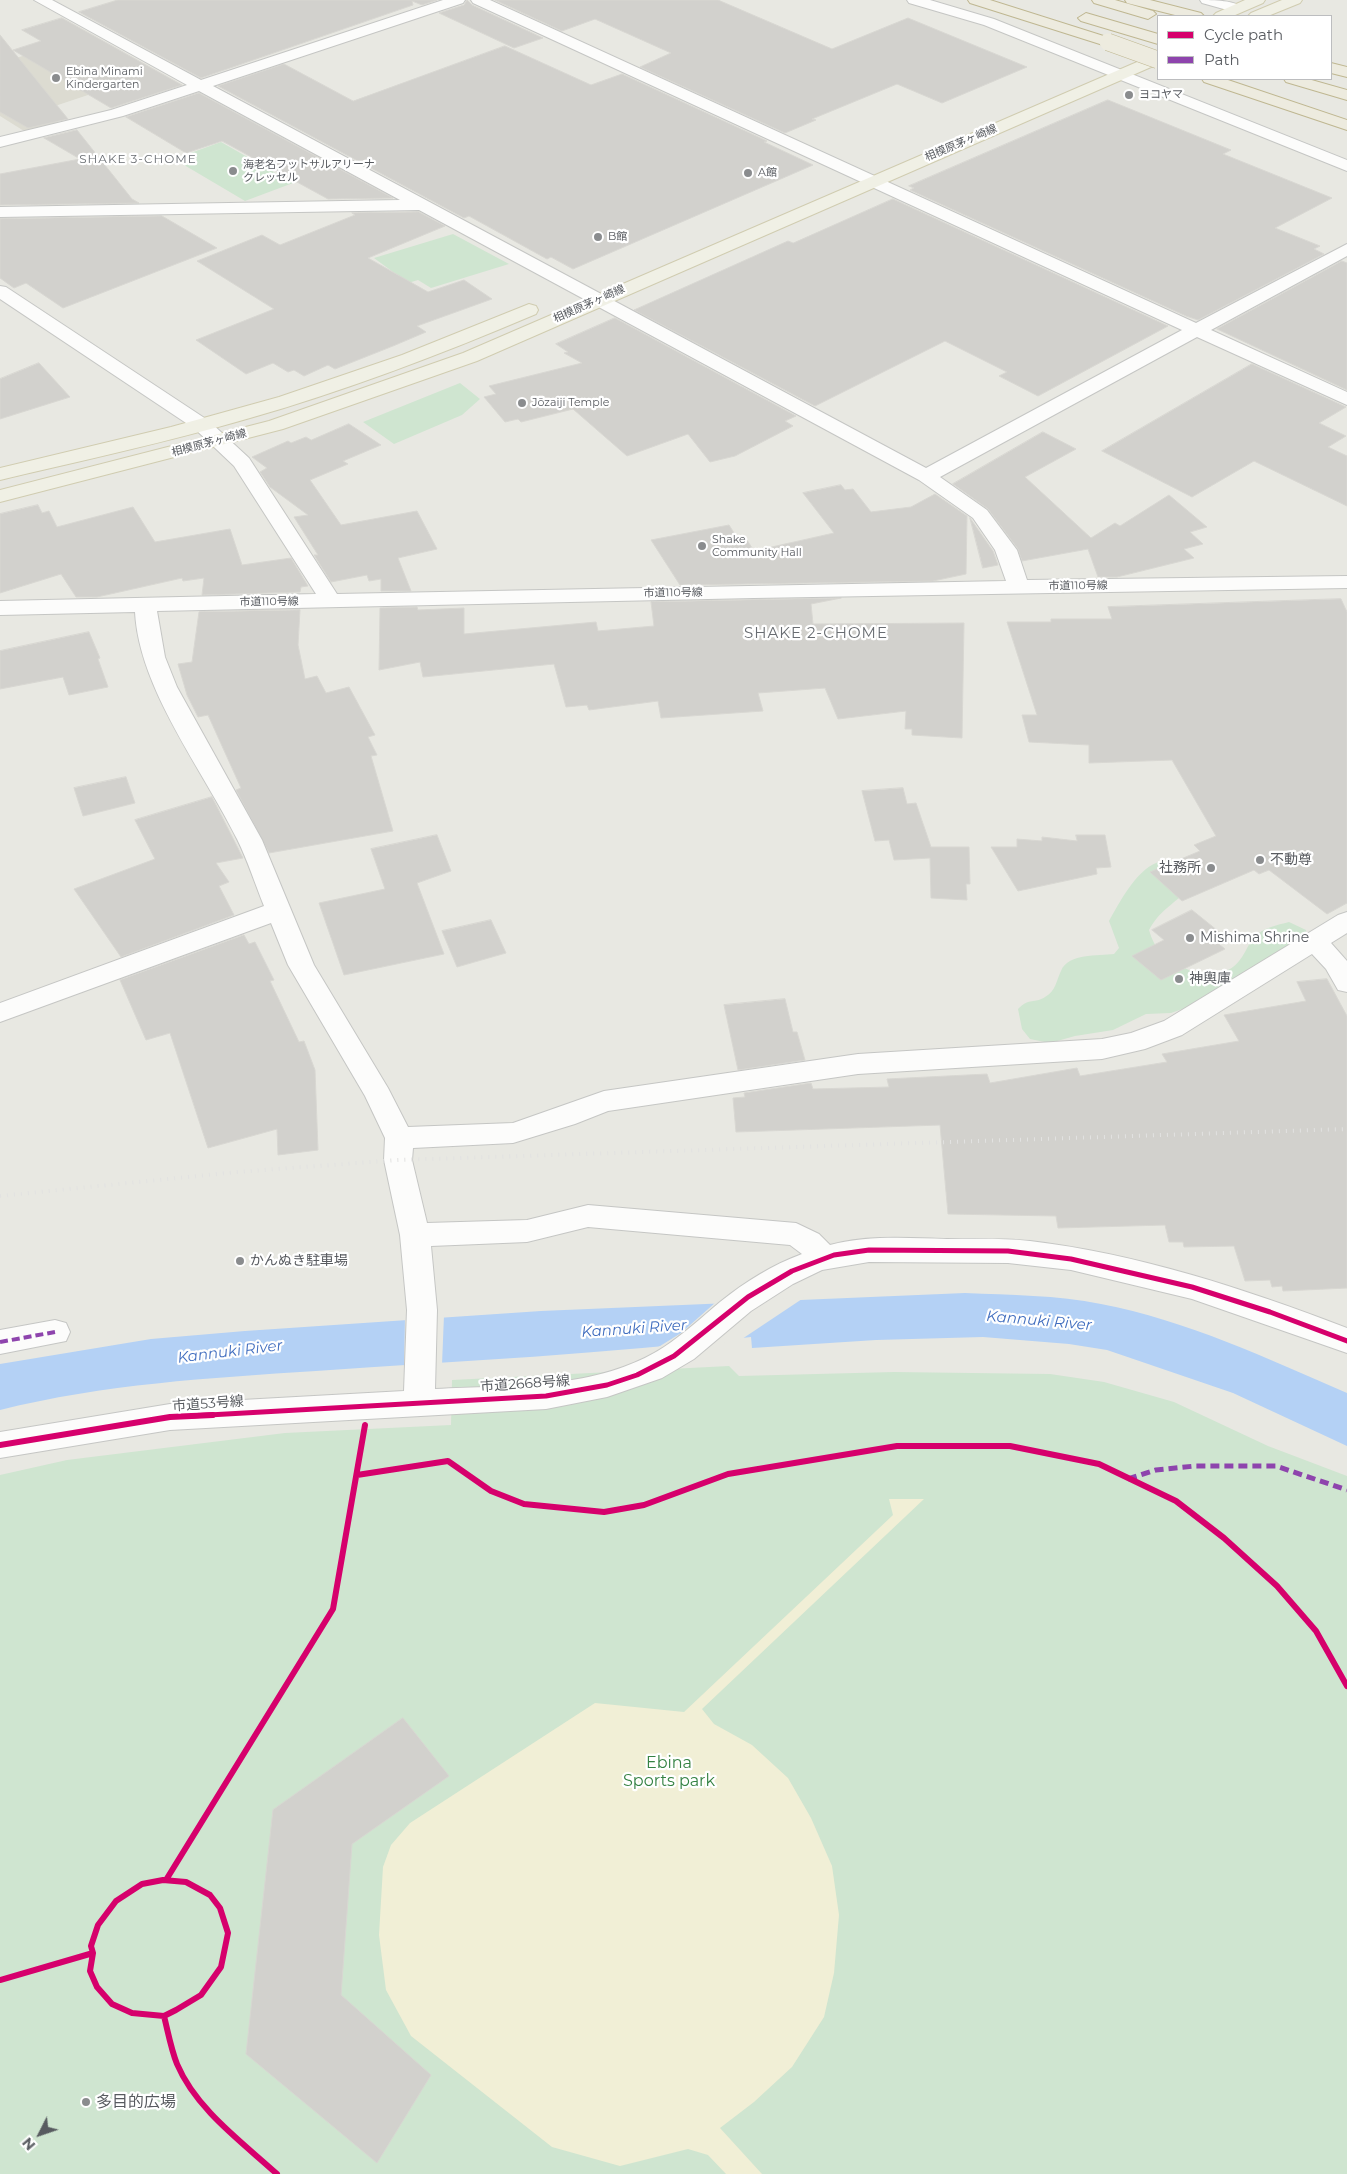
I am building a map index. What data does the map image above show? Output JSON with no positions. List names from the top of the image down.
{
  "streets": {
    "main road": ["相模原茅ヶ崎線"],
    "street": ["市道110号線", "市道2668号線", "市道53号線"]
  },
  "crossings": [
    ["市道2668号線", "市道53号線"]
  ],
  "districts": ["SHAKE 3-CHOME", "SHAKE 2-CHOME"],
  "water": ["Kannuki River"],
  "parks": ["Ebina Sports park"],
  "places": [
    "Ebina Minami Kindergarten",
    "ヨコヤマ",
    "海老名フットサルアリーナ クレッセル",
    "A館",
    "B館",
    "Jōzaiji Temple",
    "Shake Community Hall",
    "不動尊",
    "社務所",
    "Mishima Shrine",
    "神輿庫",
    "かんぬき駐車場",
    "多目的広場"
  ],
  "legend": ["Cycle path", "Path"],
  "north": "bottom left"
}
